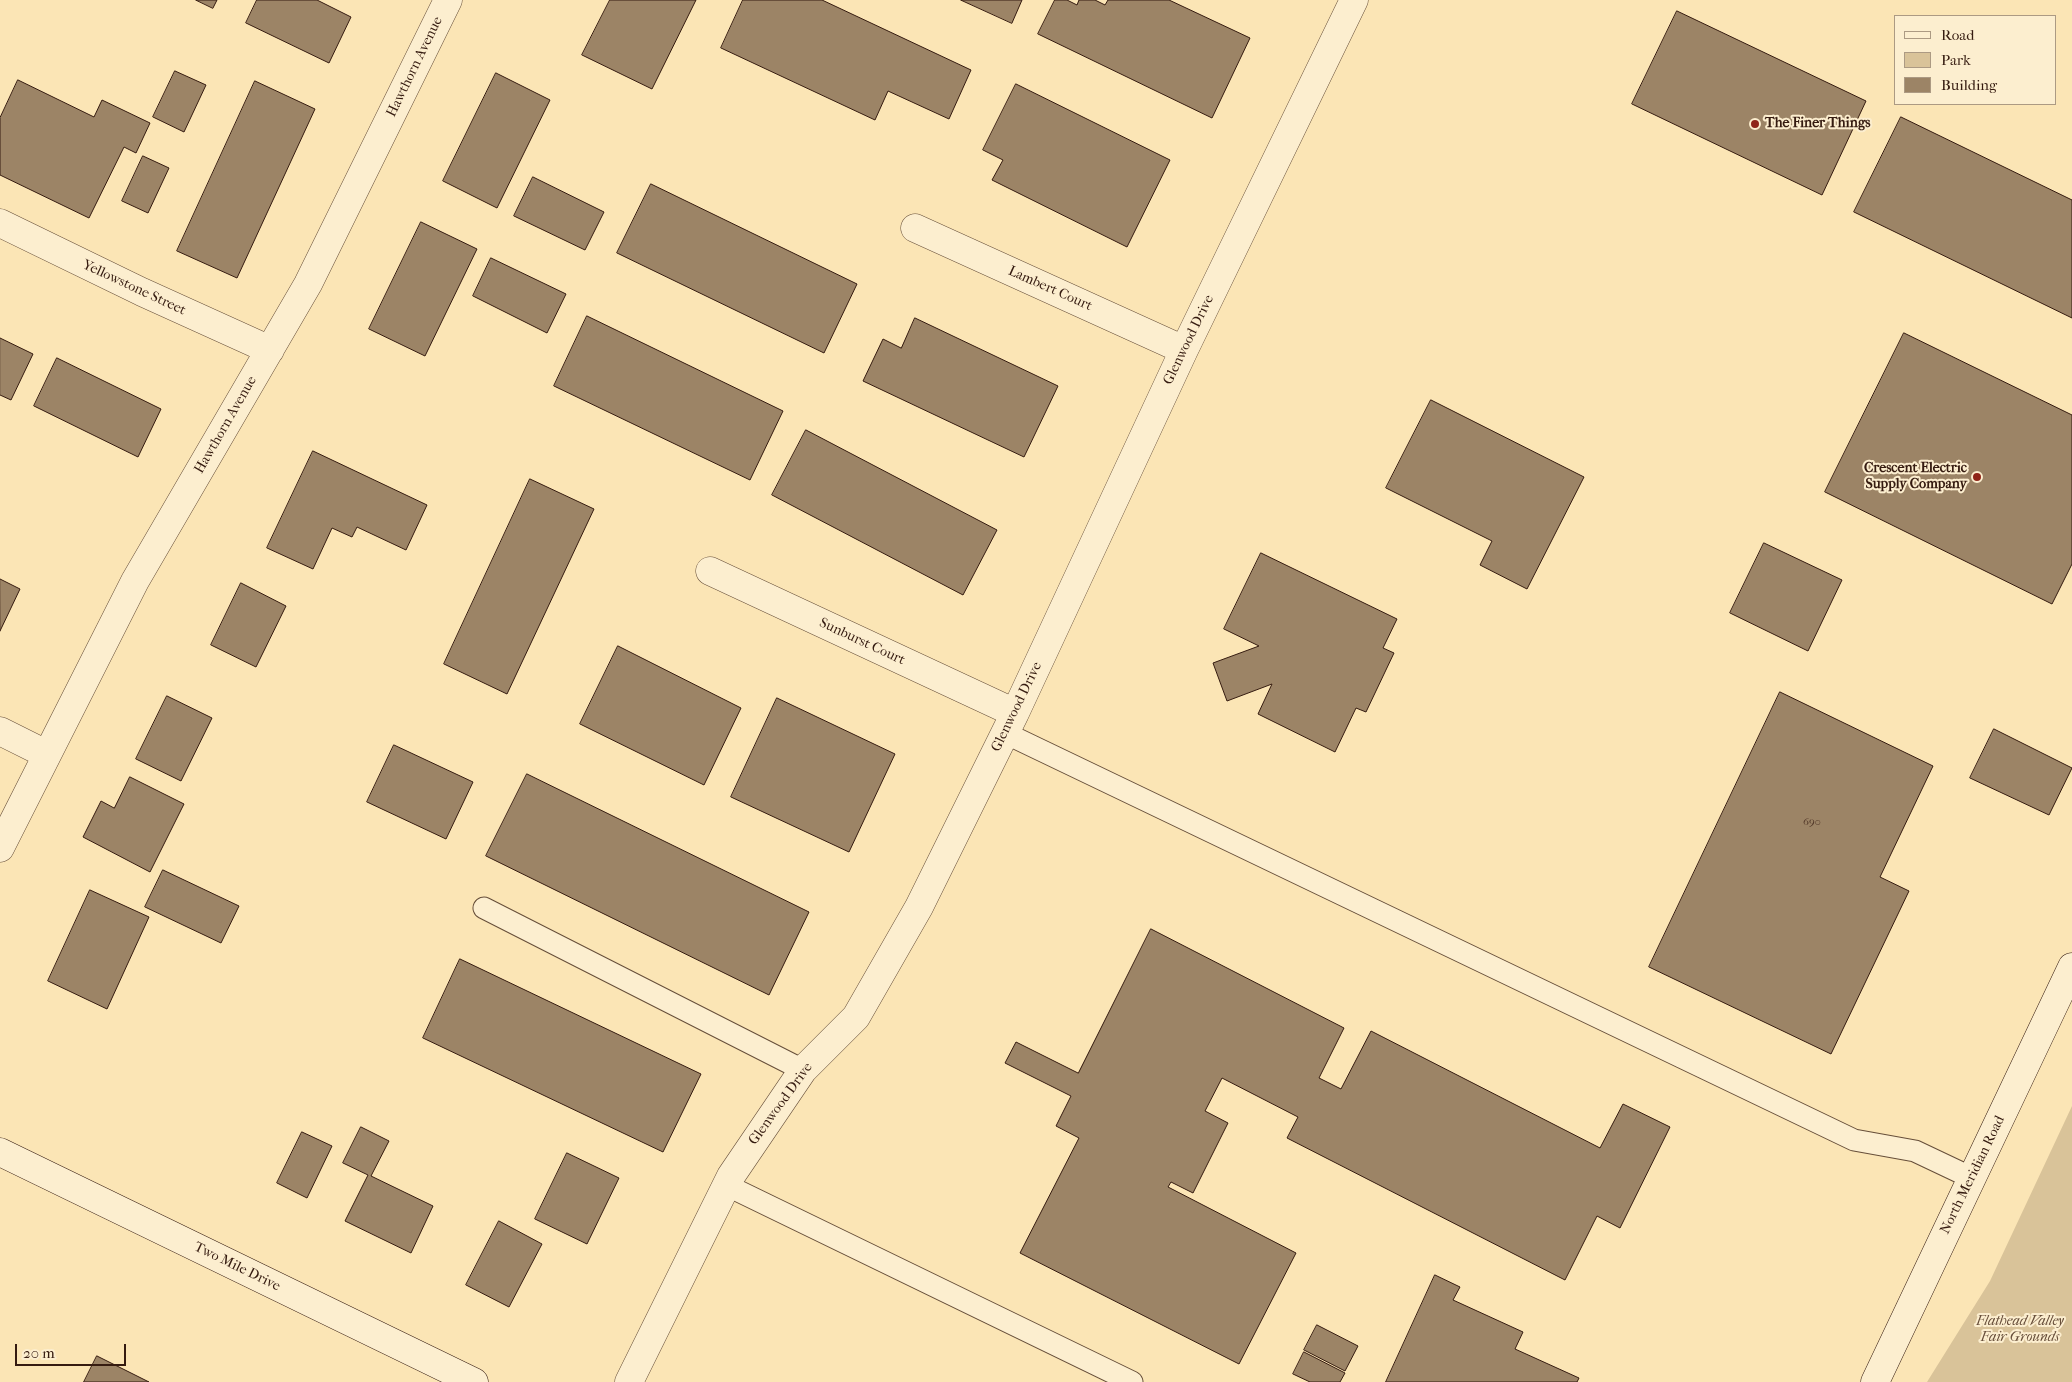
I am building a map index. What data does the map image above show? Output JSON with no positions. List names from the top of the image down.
{
  "streets": {
    "street": [
      "Hawthorn Avenue",
      "Yellowstone Street",
      "Lambert Court",
      "Glenwood Drive",
      "Sunburst Court",
      "North Meridian Road",
      "Two Mile Drive"
    ]
  },
  "crossings": [
    ["Hawthorn Avenue", "Yellowstone Street"],
    ["Lambert Court", "Glenwood Drive"],
    ["Glenwood Drive", "Sunburst Court"]
  ],
  "parks": ["Flathead Valley Fair Grounds"],
  "places": ["The Finer Things", "Crescent Electric Supply Company"],
  "house_numbers": ["690"],
  "legend": ["Road", "Park", "Building"],
  "scale_bar": "20 m"
}
